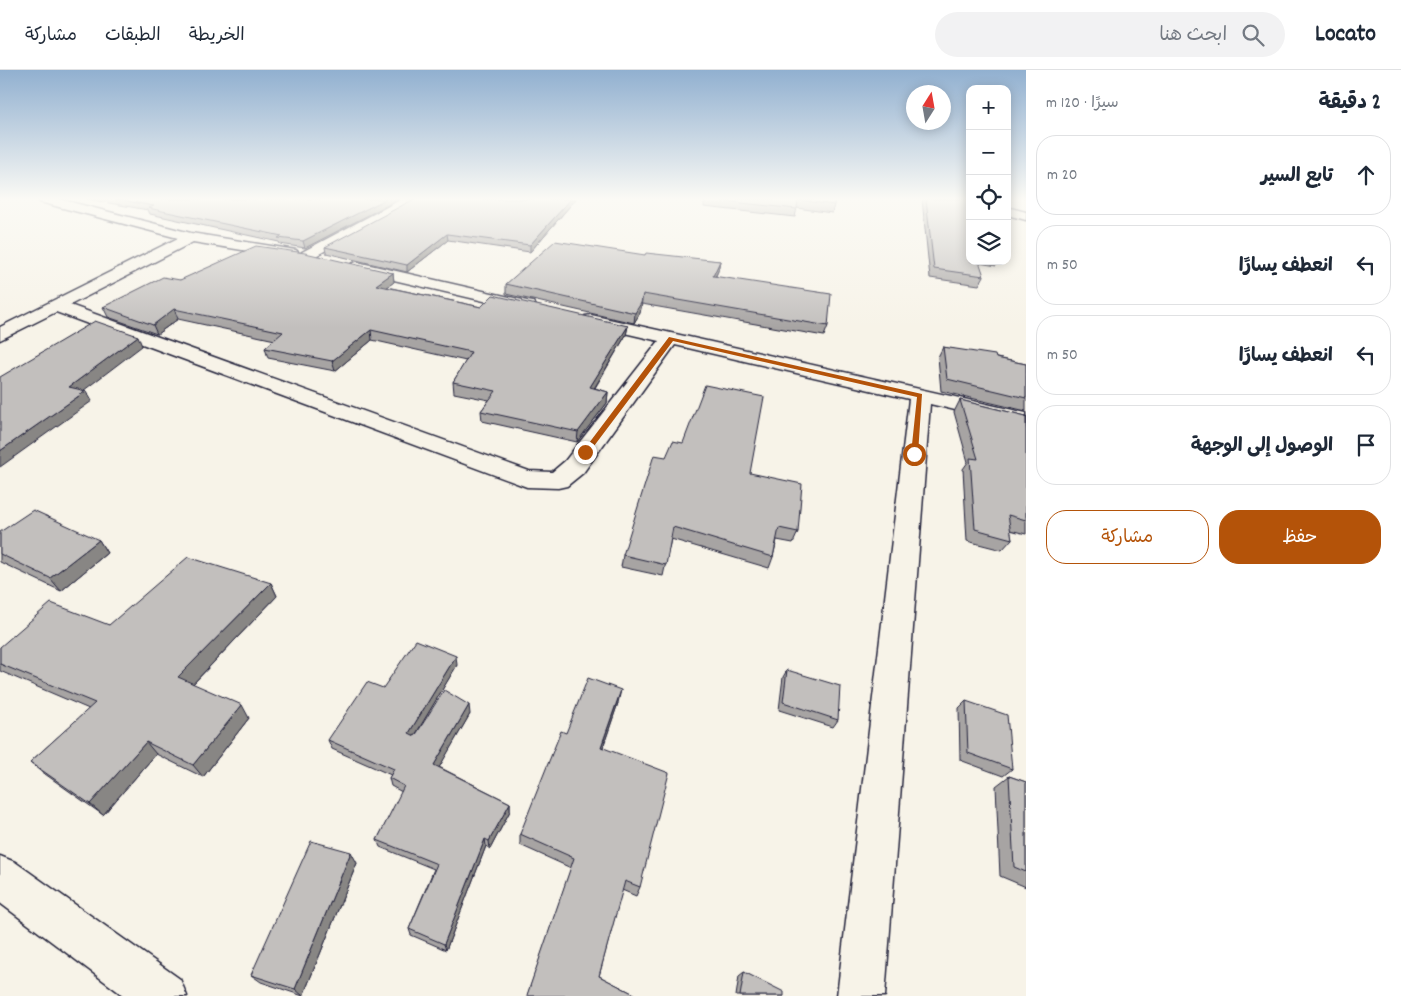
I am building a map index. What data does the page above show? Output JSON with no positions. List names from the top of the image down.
{
  "north": "top",
  "page": {
    "header": "Locato",
    "search": "ابحث هنا",
    "nav": ["الخريطة", "الطبقات", "مشاركة"],
    "heading": ["2 دقيقة", "سيرًا · 120 m"],
    "map_buttons": ["+", "−"],
    "list": [
      ["تابع السير", "20 m"],
      ["انعطف يسارًا", "50 m"],
      ["انعطف يسارًا", "50 m"],
      "الوصول إلى الوجهة"
    ],
    "buttons": ["حفظ", "مشاركة"]
  }
}
